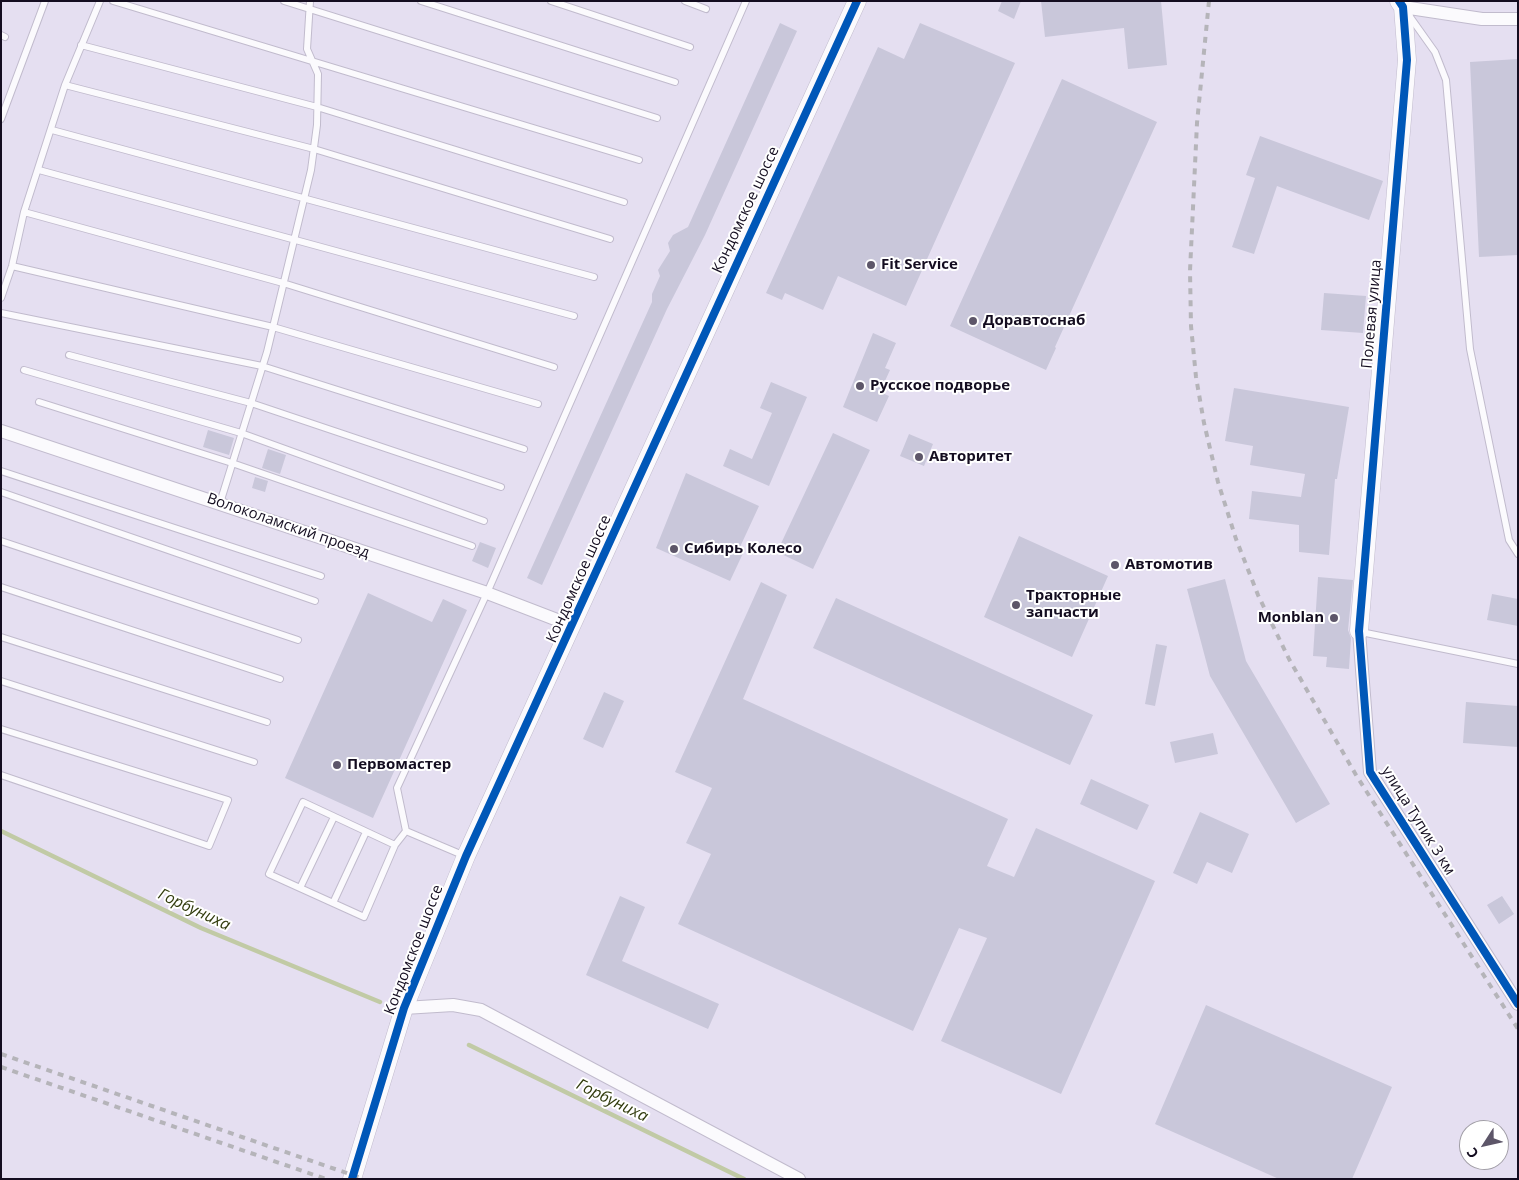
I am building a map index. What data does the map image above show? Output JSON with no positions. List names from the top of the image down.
{
  "streets": {
    "street": [
      "Кондомское шоссе",
      "Полевая улица",
      "Волоколамский проезд",
      "улица Тупик 3 км"
    ]
  },
  "crossings": [
    ["Кондомское шоссе", "Волоколамский проезд"],
    ["Полевая улица", "улица Тупик 3 км"]
  ],
  "water": ["Горбуниха"],
  "places": [
    "Fit Service",
    "Доравтоснаб",
    "Русское подворье",
    "Авторитет",
    "Сибирь Колесо",
    "Автомотив",
    "Тракторные запчасти",
    "Monblan",
    "Первомастер"
  ],
  "north": "bottom left"
}
